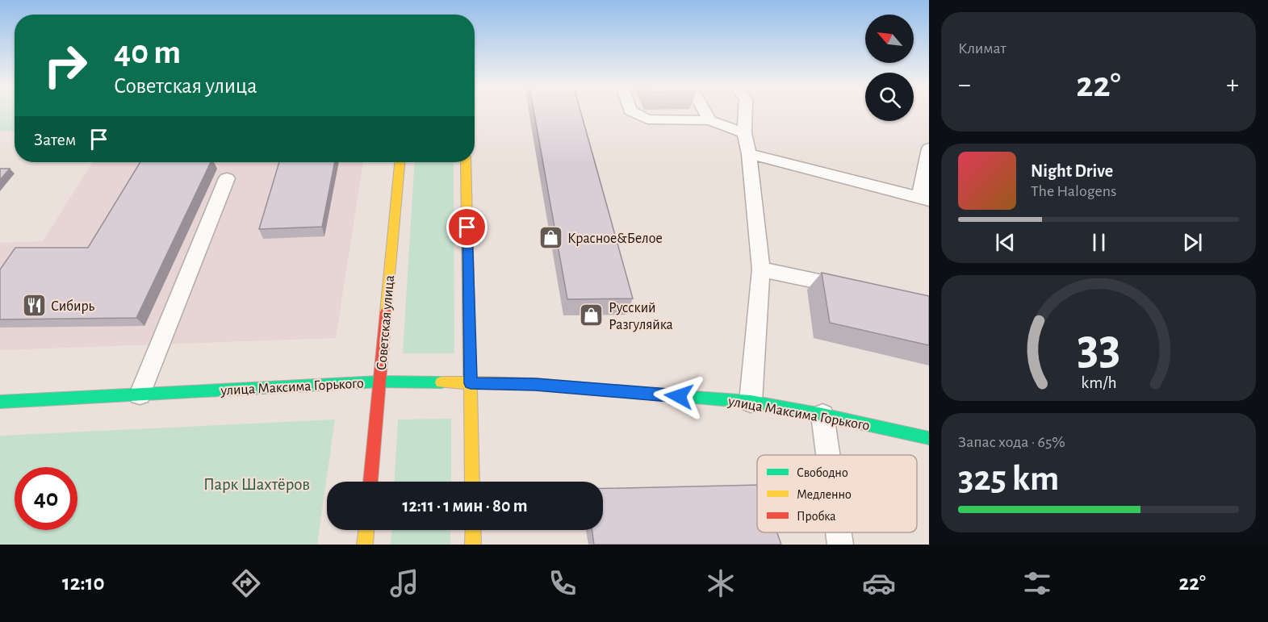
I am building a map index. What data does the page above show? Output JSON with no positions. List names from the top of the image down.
{
  "streets": {
    "main road": ["Советская улица", "улица Максима Горького"]
  },
  "crossings": [
    ["Советская улица", "улица Максима Горького"]
  ],
  "parks": ["Парк Шахтёров"],
  "places": {
    "shop": ["Красное&Белое", "Русский Разгуляйка"],
    "restaurant": ["Сибирь"]
  },
  "legend": ["Свободно", "Медленно", "Пробка"],
  "north": "top left",
  "page": {
    "tile": [
      "Климат",
      ["Запас хода · 65%", "325 km"]
    ],
    "turn": ["40 m", "Советская улица"],
    "heat": ["−", "22°", "+"],
    "then": "Затем",
    "song": ["Night Drive", "The Halogens"],
    "limit": "40",
    "trip": "12:11 · 1 мин · 80 m",
    "tabs": ["12:10", "22°"],
    "gauge": ["33", "km/h"]
  }
}
